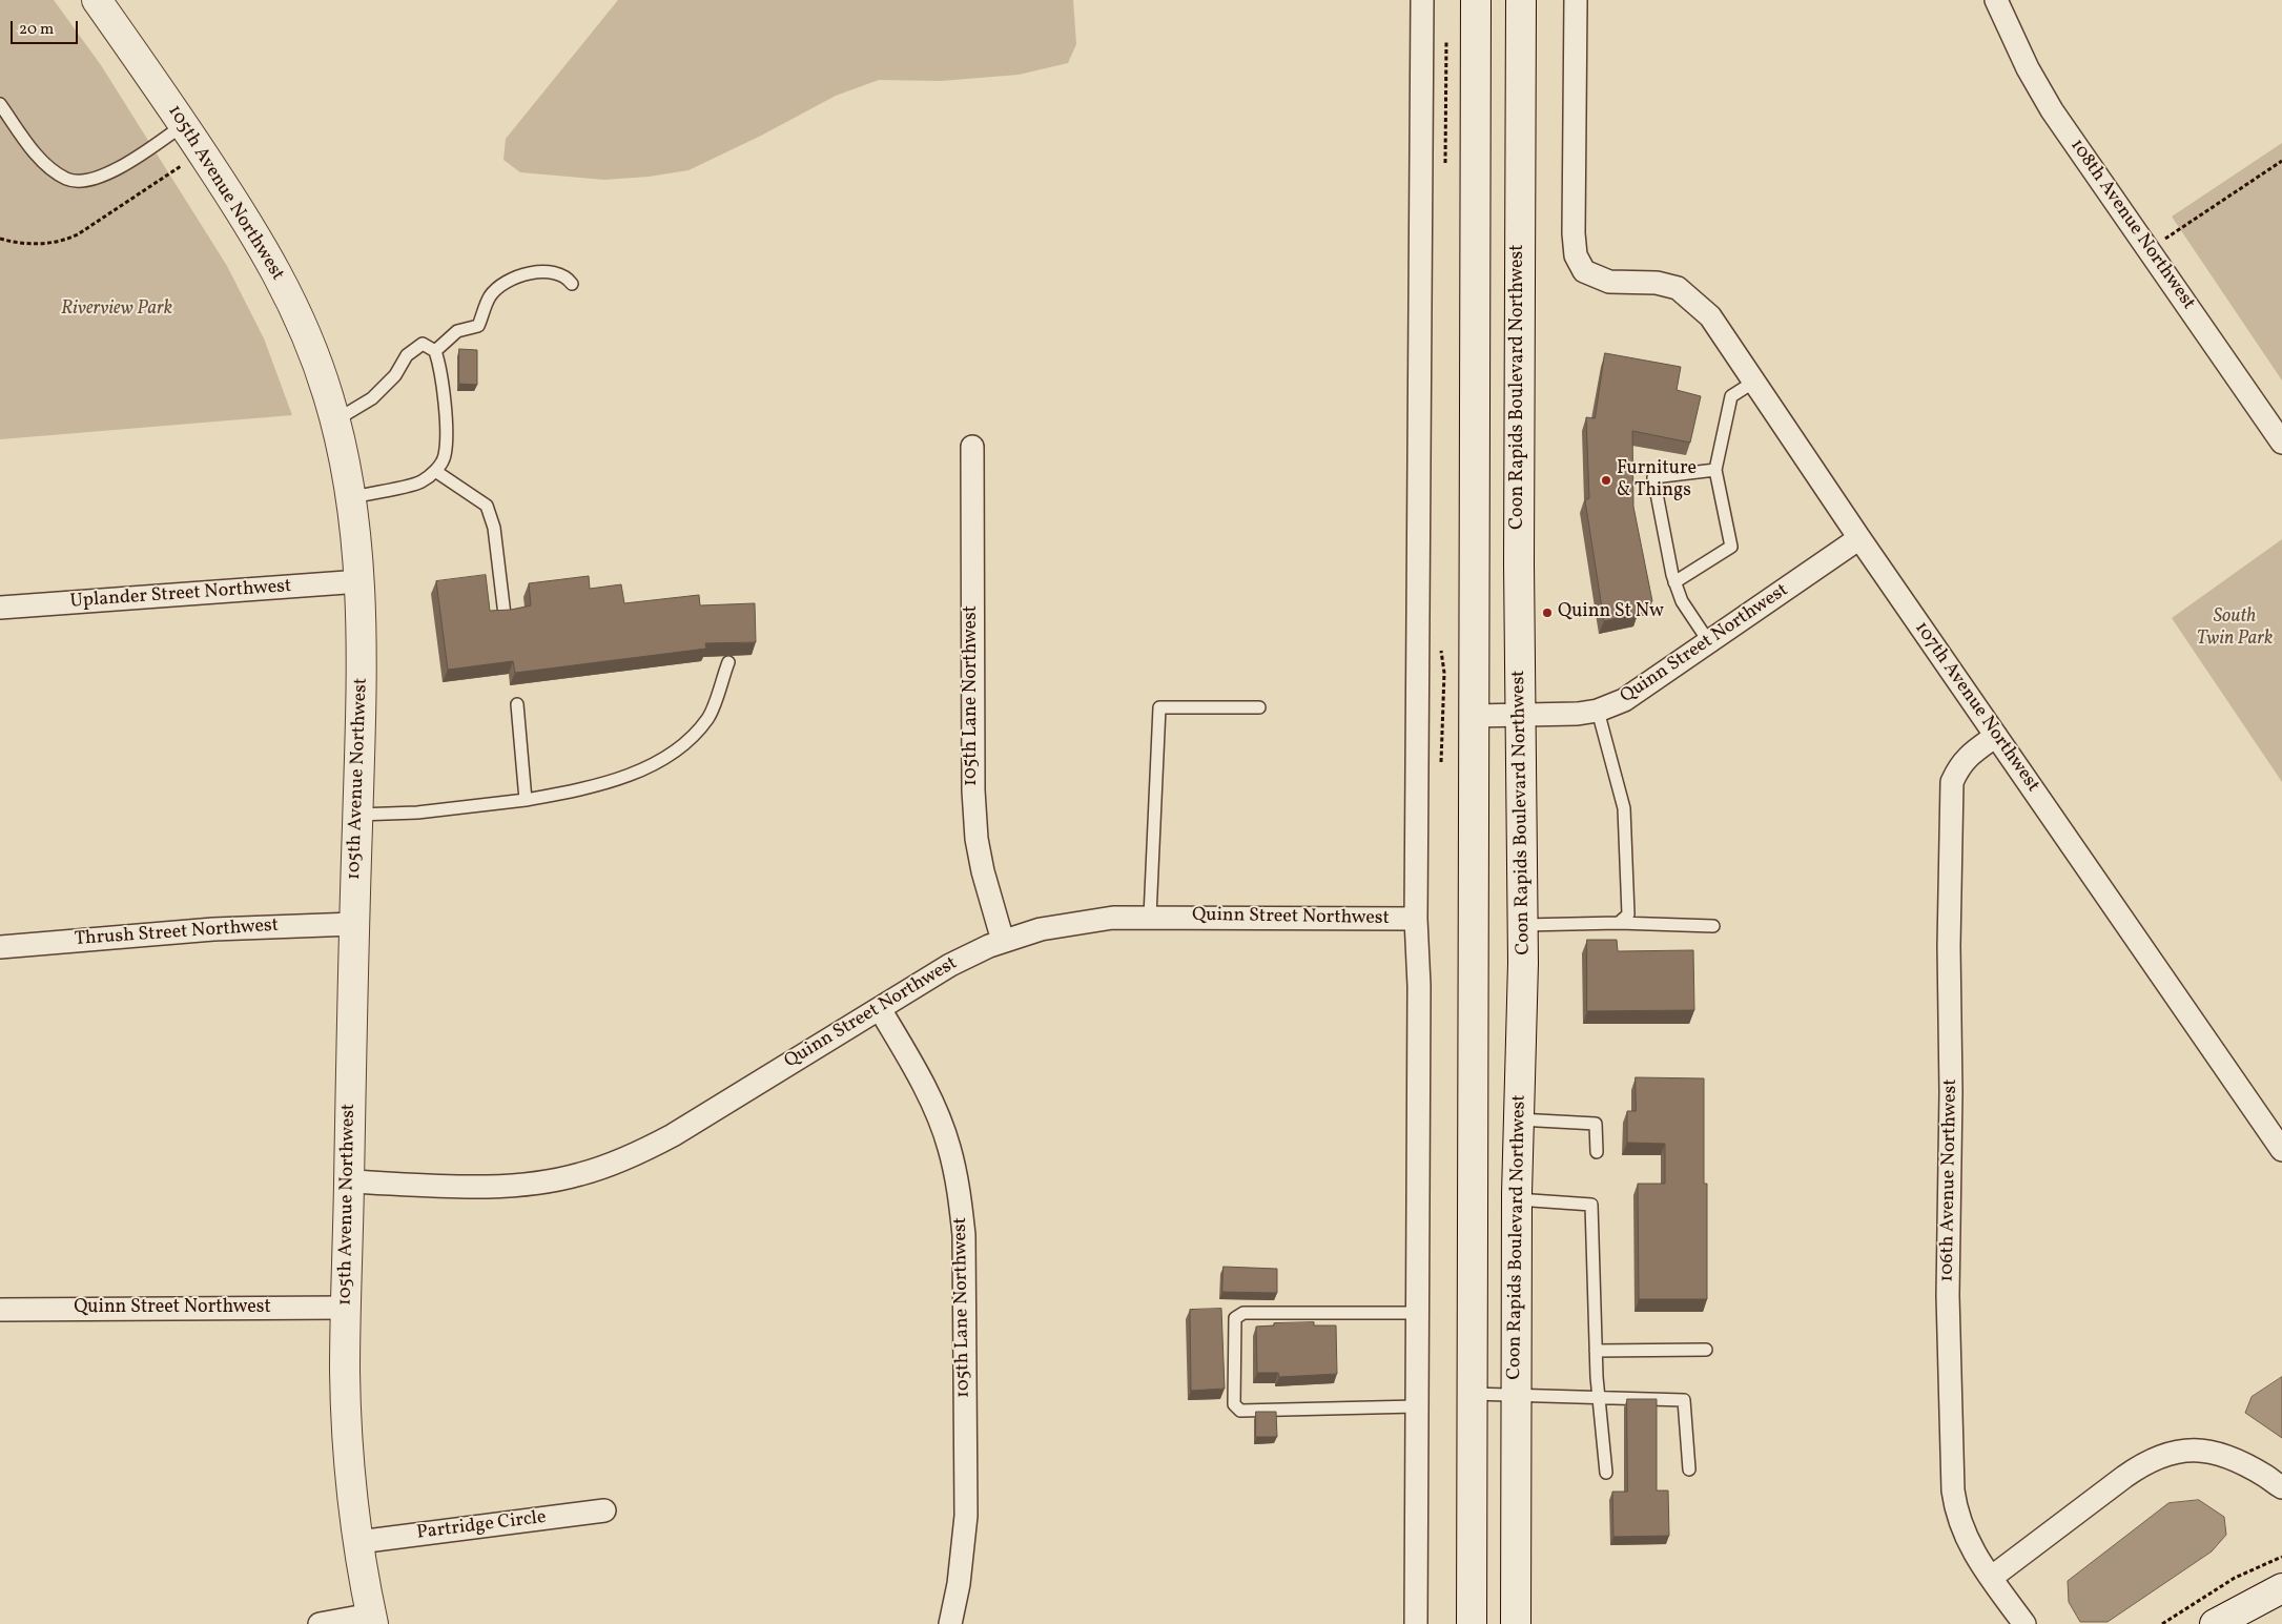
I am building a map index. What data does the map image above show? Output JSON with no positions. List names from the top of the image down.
{
  "streets": {
    "main road": ["105th Avenue Northwest", "Coon Rapids Boulevard Northwest"],
    "street": [
      "108th Avenue Northwest",
      "Uplander Street Northwest",
      "Quinn Street Northwest",
      "105th Lane Northwest",
      "107th Avenue Northwest",
      "Thrush Street Northwest",
      "106th Avenue Northwest",
      "Partridge Circle"
    ]
  },
  "crossings": [
    ["105th Avenue Northwest", "Uplander Street Northwest"],
    ["105th Avenue Northwest", "Quinn Street Northwest"],
    ["105th Avenue Northwest", "Thrush Street Northwest"],
    ["105th Avenue Northwest", "Partridge Circle"],
    ["Coon Rapids Boulevard Northwest", "Quinn Street Northwest"],
    ["Quinn Street Northwest", "105th Lane Northwest"],
    ["Quinn Street Northwest", "107th Avenue Northwest"],
    ["107th Avenue Northwest", "106th Avenue Northwest"]
  ],
  "parks": ["Riverview Park", "South Twin Park"],
  "places": ["Furniture & Things", "Quinn St Nw"],
  "scale_bar": "20 m"
}
